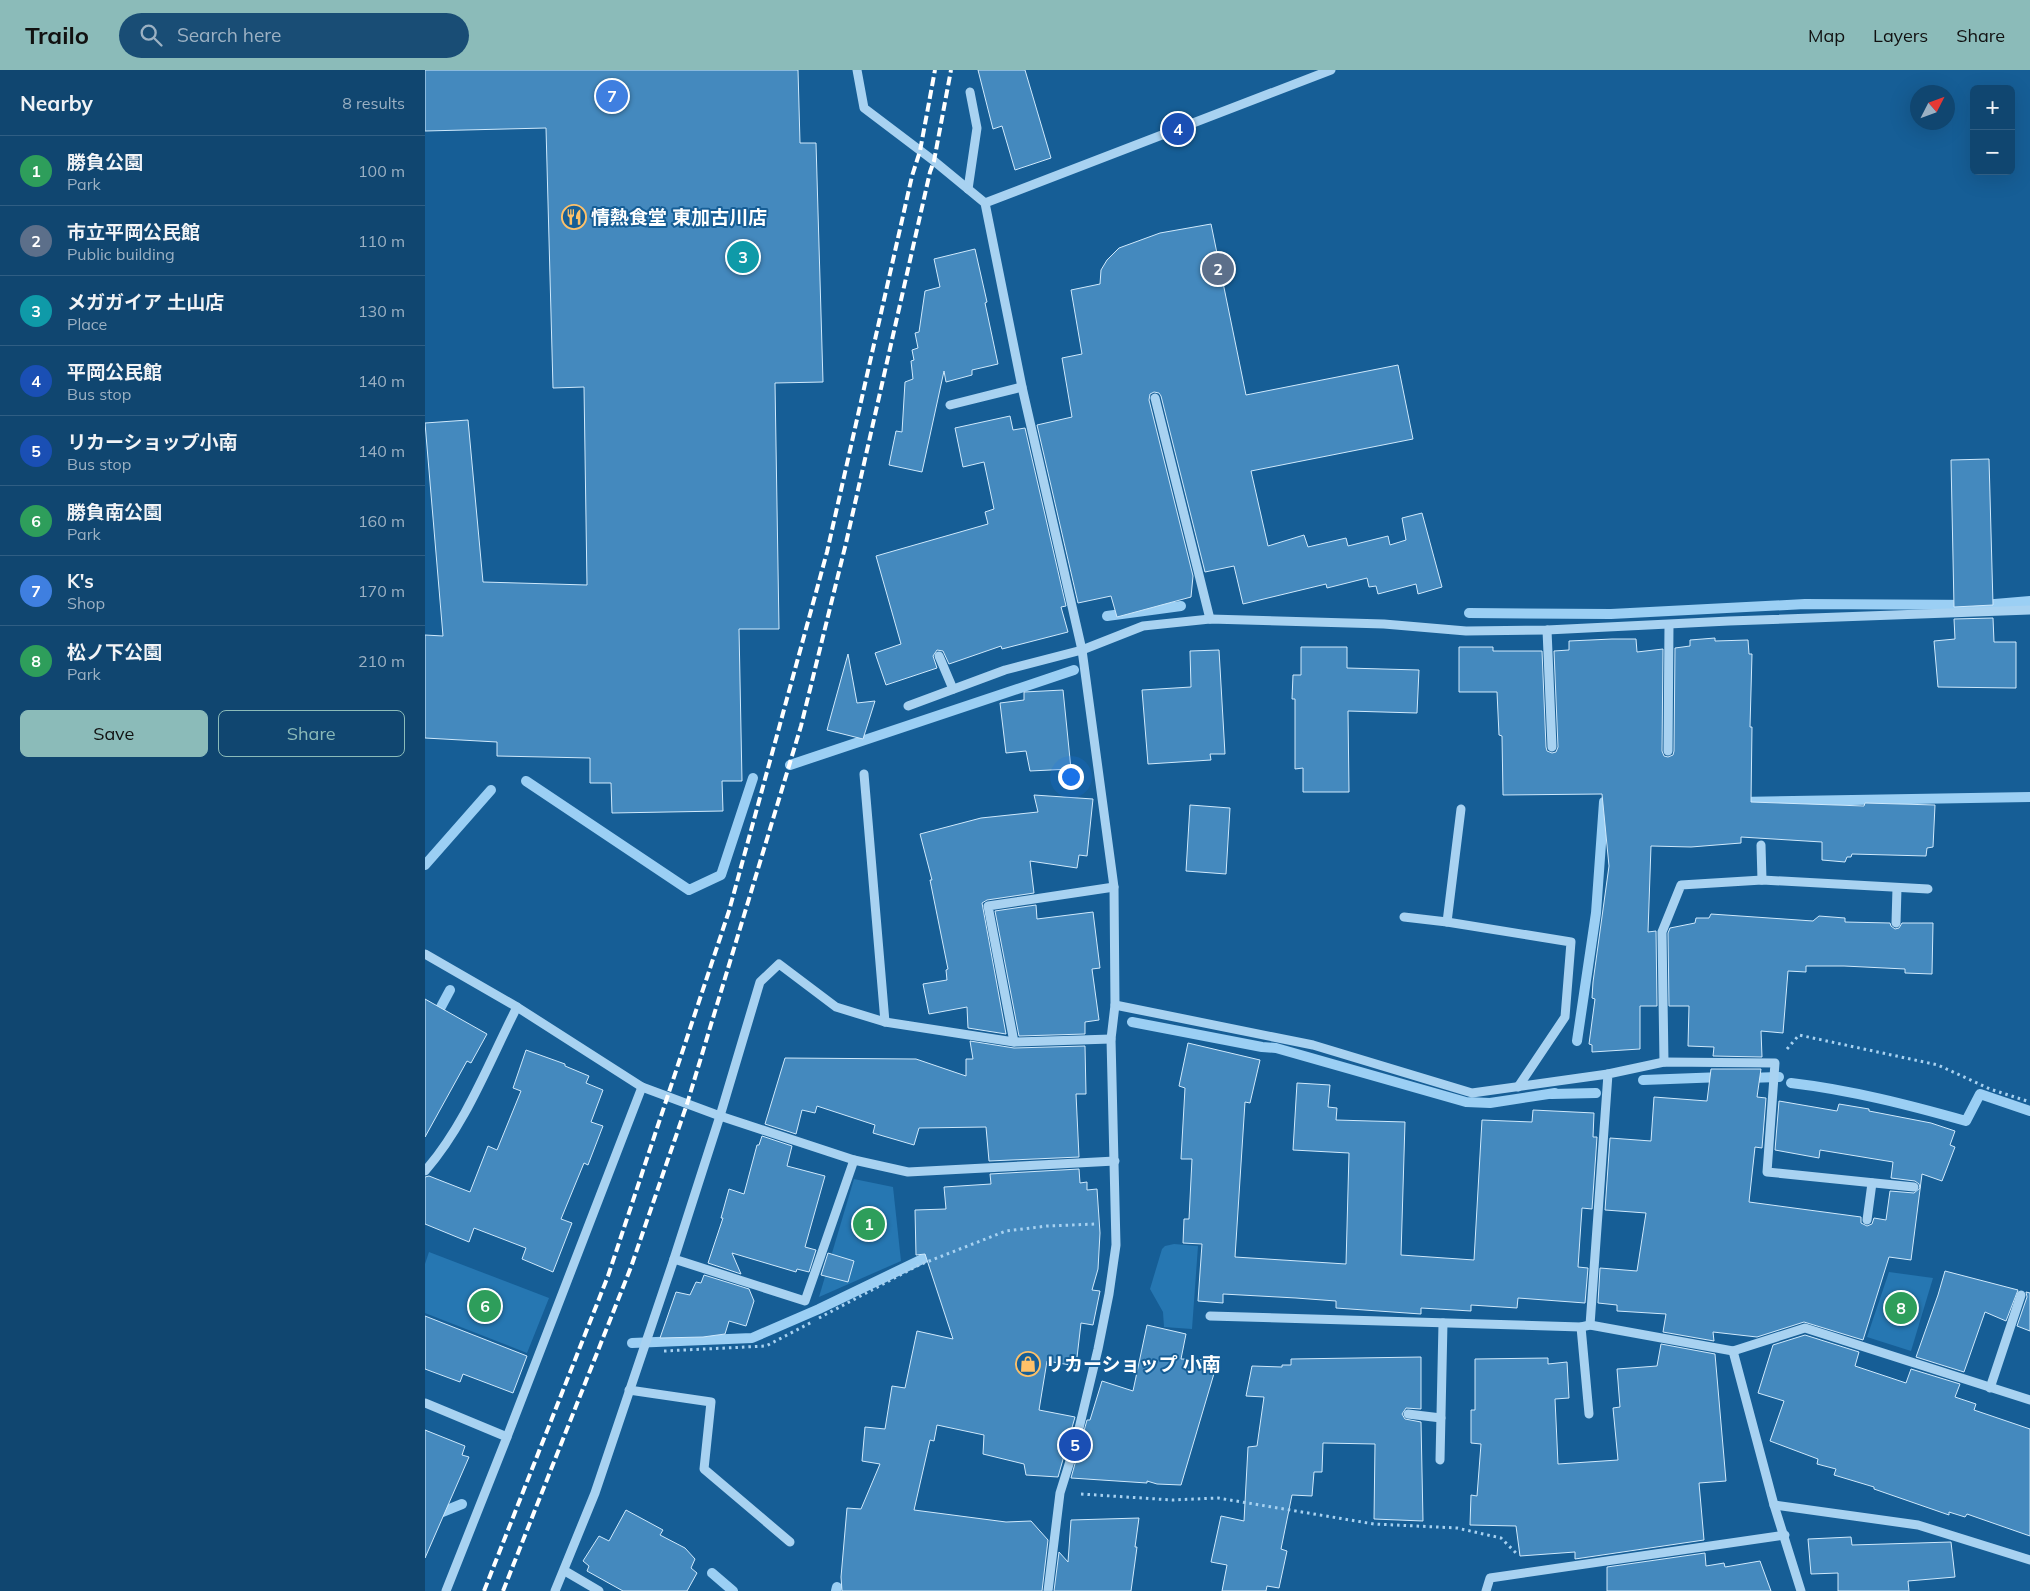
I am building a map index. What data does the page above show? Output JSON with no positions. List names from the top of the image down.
{
  "places": {
    "restaurant": ["情熱食堂 東加古川店"],
    "shop": ["リカーショップ 小南"]
  },
  "north": "top right",
  "page": {
    "header": "Trailo",
    "search": "Search here",
    "nav": ["Map", "Layers", "Share"],
    "heading": ["Nearby", "8 results"],
    "pins": [
      "7",
      "4",
      "3",
      "2",
      "1",
      "6",
      "8",
      "5"
    ],
    "map_buttons": ["+", "−"],
    "list": [
      {
        "mark": "1",
        "name": "勝負公園",
        "note": "Park",
        "value": "100 m"
      },
      {
        "mark": "2",
        "name": "市立平岡公民館",
        "note": "Public building",
        "value": "110 m"
      },
      {
        "mark": "3",
        "name": "メガガイア 土山店",
        "note": "Place",
        "value": "130 m"
      },
      {
        "mark": "4",
        "name": "平岡公民館",
        "note": "Bus stop",
        "value": "140 m"
      },
      {
        "mark": "5",
        "name": "リカーショップ小南",
        "note": "Bus stop",
        "value": "140 m"
      },
      {
        "mark": "6",
        "name": "勝負南公園",
        "note": "Park",
        "value": "160 m"
      },
      {
        "mark": "7",
        "name": "K's",
        "note": "Shop",
        "value": "170 m"
      },
      {
        "mark": "8",
        "name": "松ノ下公園",
        "note": "Park",
        "value": "210 m"
      }
    ],
    "buttons": ["Save", "Share"]
  }
}
